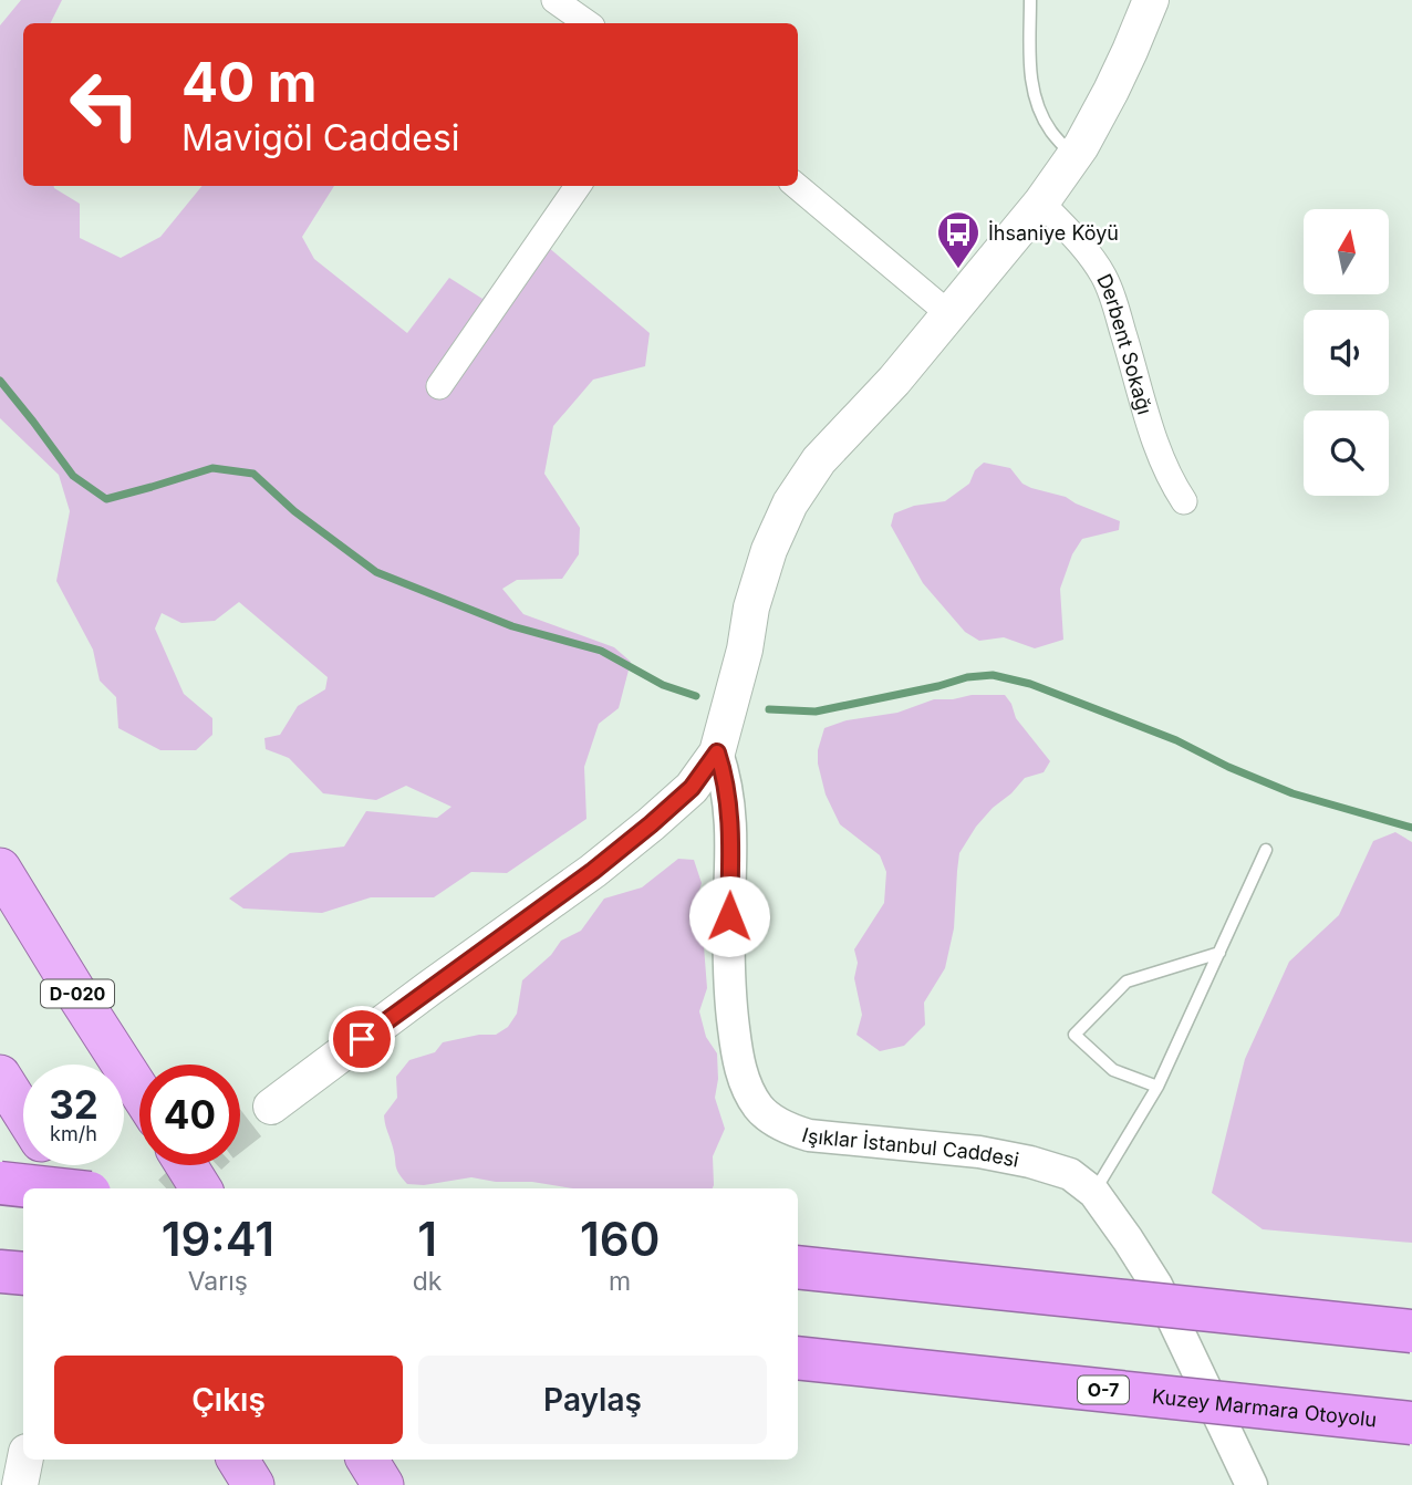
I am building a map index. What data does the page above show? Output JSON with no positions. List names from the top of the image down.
{
  "streets": {
    "highway": ["D-020", "O-7", "Kuzey Marmara Otoyolu"],
    "street": ["Derbent Sokağı", "Işıklar İstanbul Caddesi"]
  },
  "places": {
    "bus stop": ["İhsaniye Köyü"]
  },
  "north": "top",
  "page": {
    "turn": ["40 m", "Mavigöl Caddesi"],
    "speed": "32 km/h",
    "limit": "40",
    "eta": [
      "19:41",
      "Varış",
      "1",
      "dk",
      "160",
      "m"
    ],
    "buttons": ["Çıkış", "Paylaş"]
  }
}
